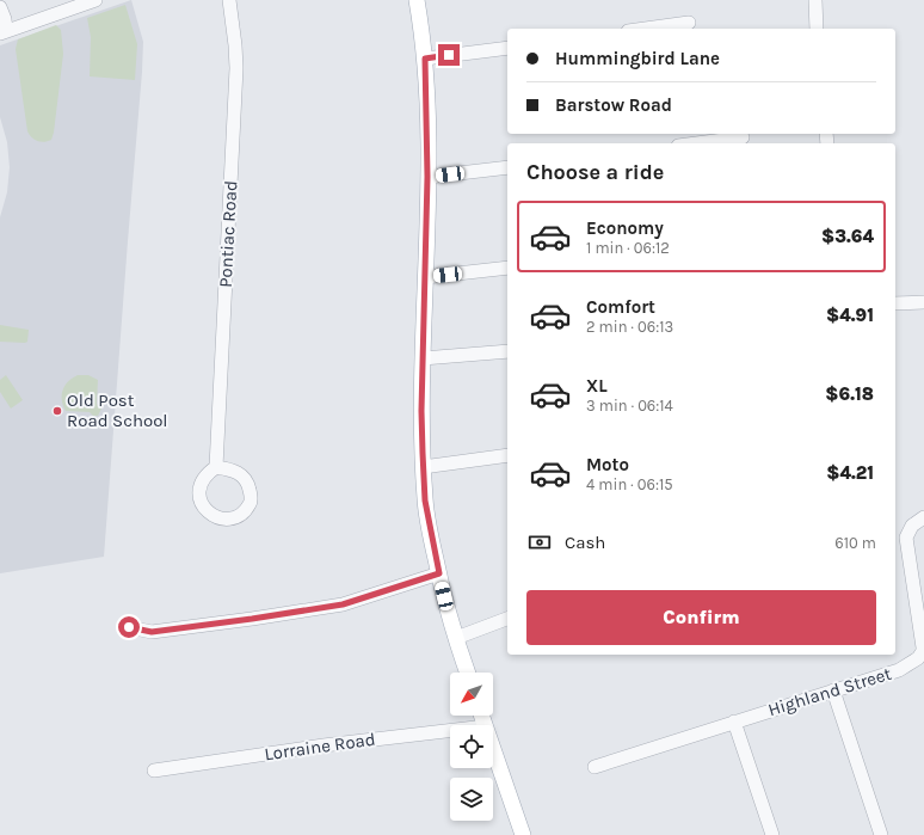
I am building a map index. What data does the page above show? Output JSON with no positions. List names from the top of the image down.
{
  "streets": {
    "street": ["Pontiac Road", "Highland Street", "Lorraine Road"]
  },
  "places": ["Old Post Road School"],
  "north": "bottom left",
  "page": {
    "banner": ["Hummingbird Lane", "Barstow Road"],
    "heading": "Choose a ride",
    "list": [
      {
        "name": "Economy",
        "note": "1 min · 06:12",
        "value": "$3.64"
      },
      {
        "name": "Comfort",
        "note": "2 min · 06:13",
        "value": "$4.91"
      },
      {
        "name": "XL",
        "note": "3 min · 06:14",
        "value": "$6.18"
      },
      {
        "name": "Moto",
        "note": "4 min · 06:15",
        "value": "$4.21"
      }
    ],
    "pay": ["Cash", "610 m"],
    "buttons": "Confirm"
  }
}
